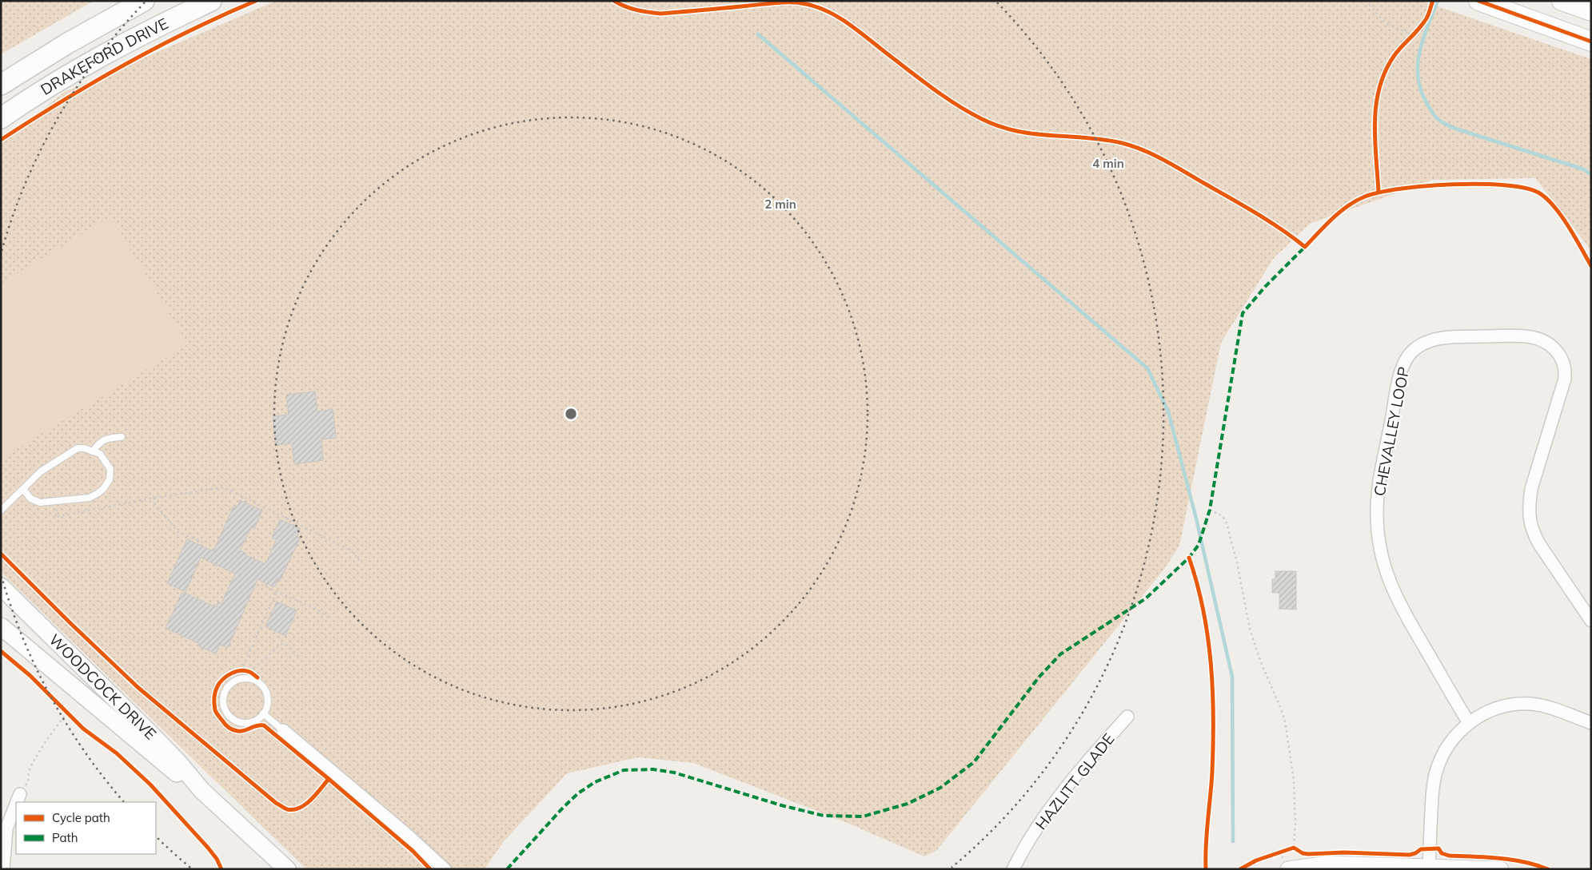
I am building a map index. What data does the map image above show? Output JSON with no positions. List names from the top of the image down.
{
  "streets": {
    "highway": ["DRAKEFORD DRIVE"],
    "main road": ["WOODCOCK DRIVE"],
    "street": ["CHEVALLEY LOOP", "HAZLITT GLADE"]
  },
  "legend": ["Cycle path", "Path"],
  "rings": ["4 min", "2 min"]
}
